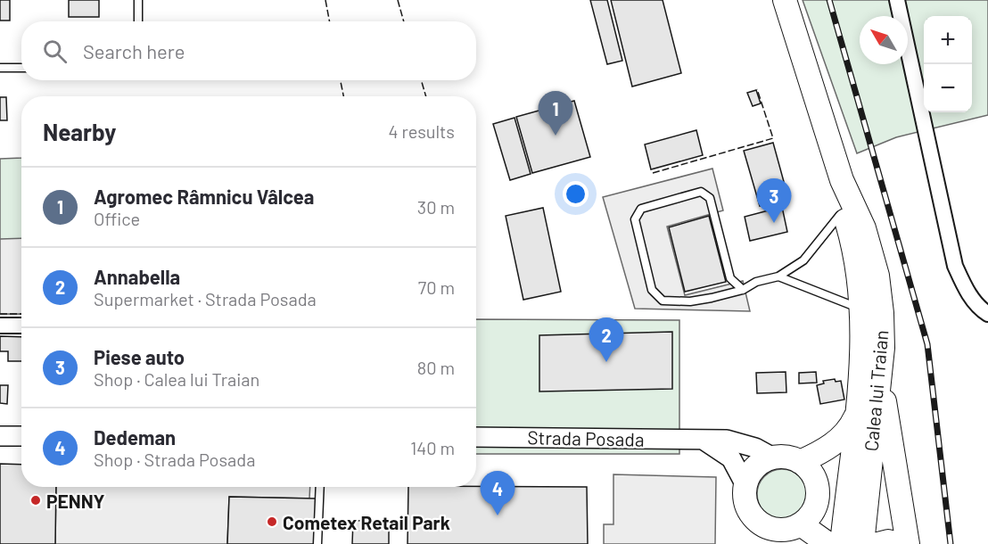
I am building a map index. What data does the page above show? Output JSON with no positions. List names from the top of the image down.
{
  "streets": {
    "main road": ["Calea lui Traian"],
    "street": ["Strada Posada"]
  },
  "places": ["PENNY", "Cometex Retail Park"],
  "north": "top left",
  "page": {
    "map_buttons": ["+", "−"],
    "search": "Search here",
    "pins": [
      "1",
      "3",
      "2",
      "4"
    ],
    "heading": ["Nearby", "4 results"],
    "list": [
      {
        "mark": "1",
        "name": "Agromec Râmnicu Vâlcea",
        "note": "Office",
        "value": "30 m"
      },
      {
        "mark": "2",
        "name": "Annabella",
        "note": "Supermarket · Strada Posada",
        "value": "70 m"
      },
      {
        "mark": "3",
        "name": "Piese auto",
        "note": "Shop · Calea lui Traian",
        "value": "80 m"
      },
      {
        "mark": "4",
        "name": "Dedeman",
        "note": "Shop · Strada Posada",
        "value": "140 m"
      }
    ]
  }
}
